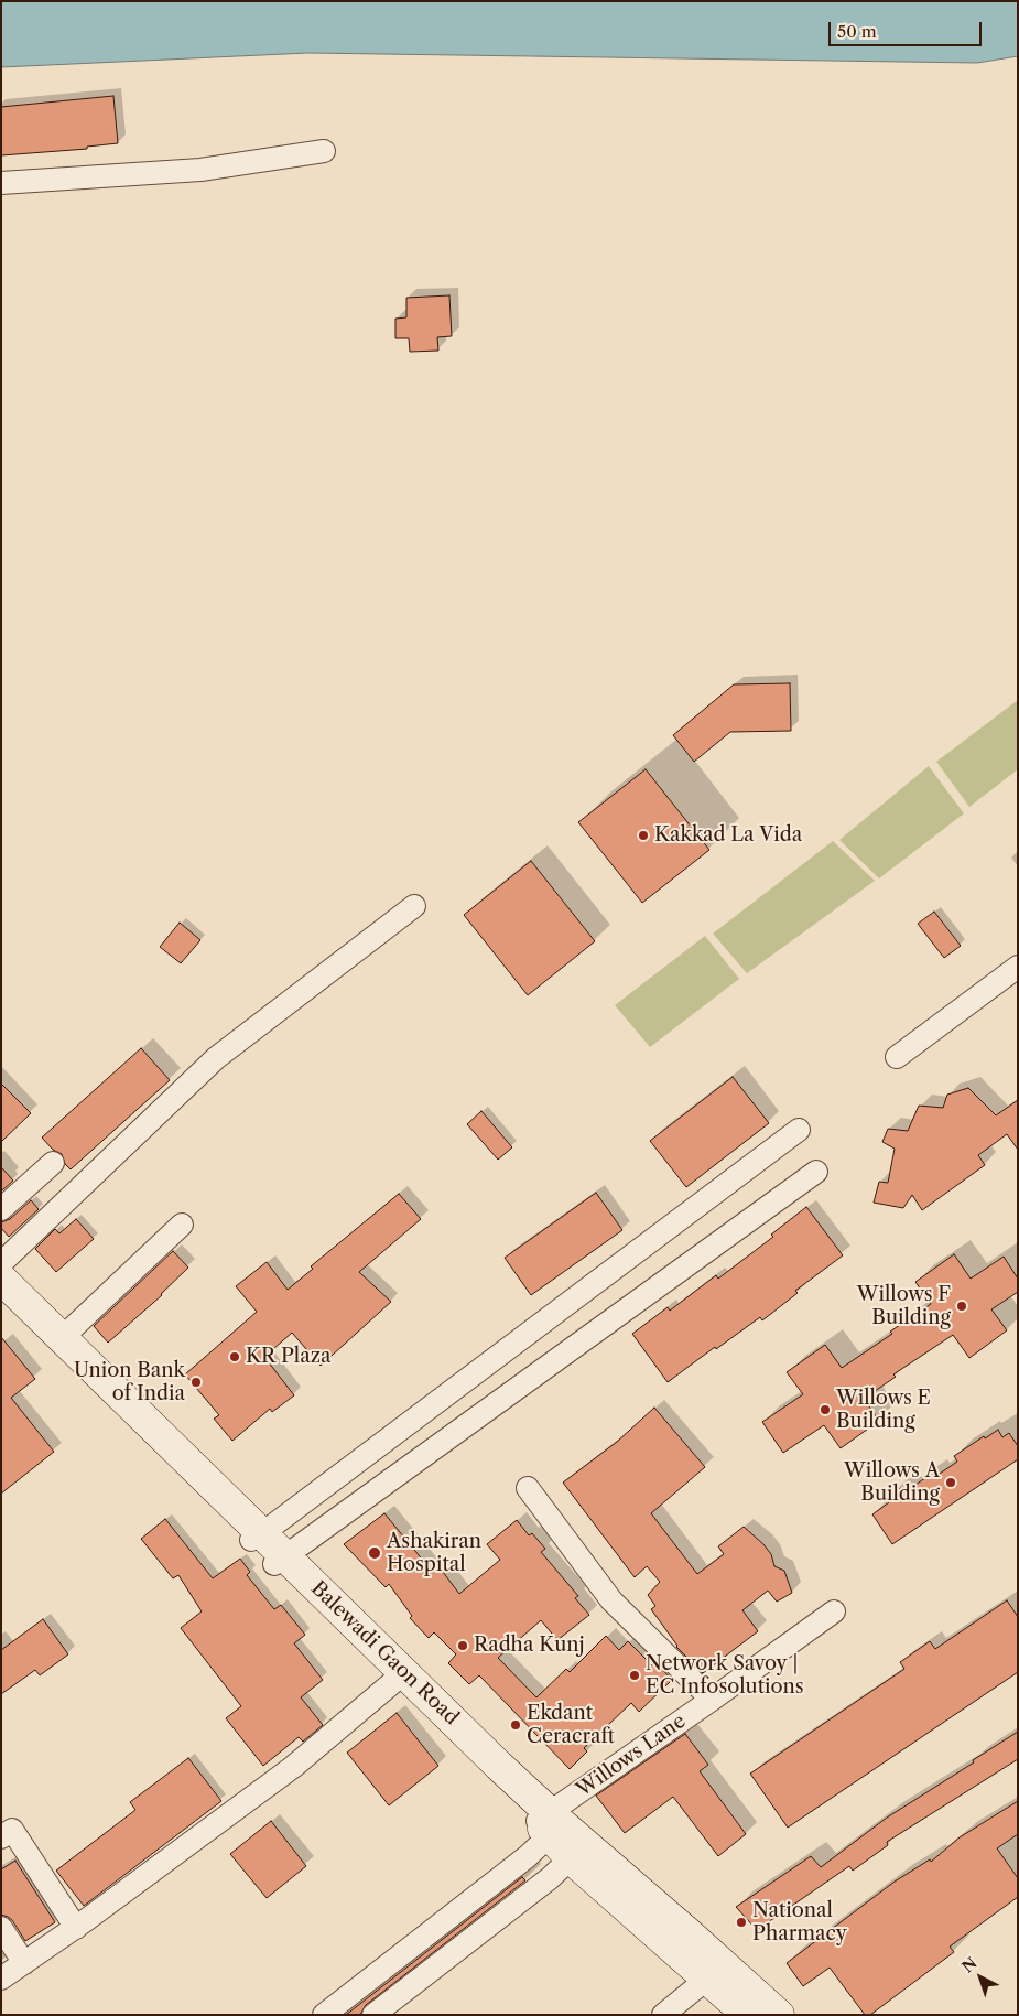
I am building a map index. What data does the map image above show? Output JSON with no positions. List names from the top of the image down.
{
  "streets": {
    "main road": ["Balewadi Gaon Road"],
    "street": ["Willows Lane"]
  },
  "crossings": [
    ["Balewadi Gaon Road", "Willows Lane"]
  ],
  "places": [
    "Kakkad La Vida",
    "Willows F Building",
    "KR Plaza",
    "Union Bank of India",
    "Willows E Building",
    "Willows A Building",
    "Ashakiran Hospital",
    "Radha Kunj",
    "Network Savoy | EC Infosolutions",
    "Ekdant Ceracraft",
    "National Pharmacy"
  ],
  "scale_bar": "50 m",
  "north": "top left"
}
